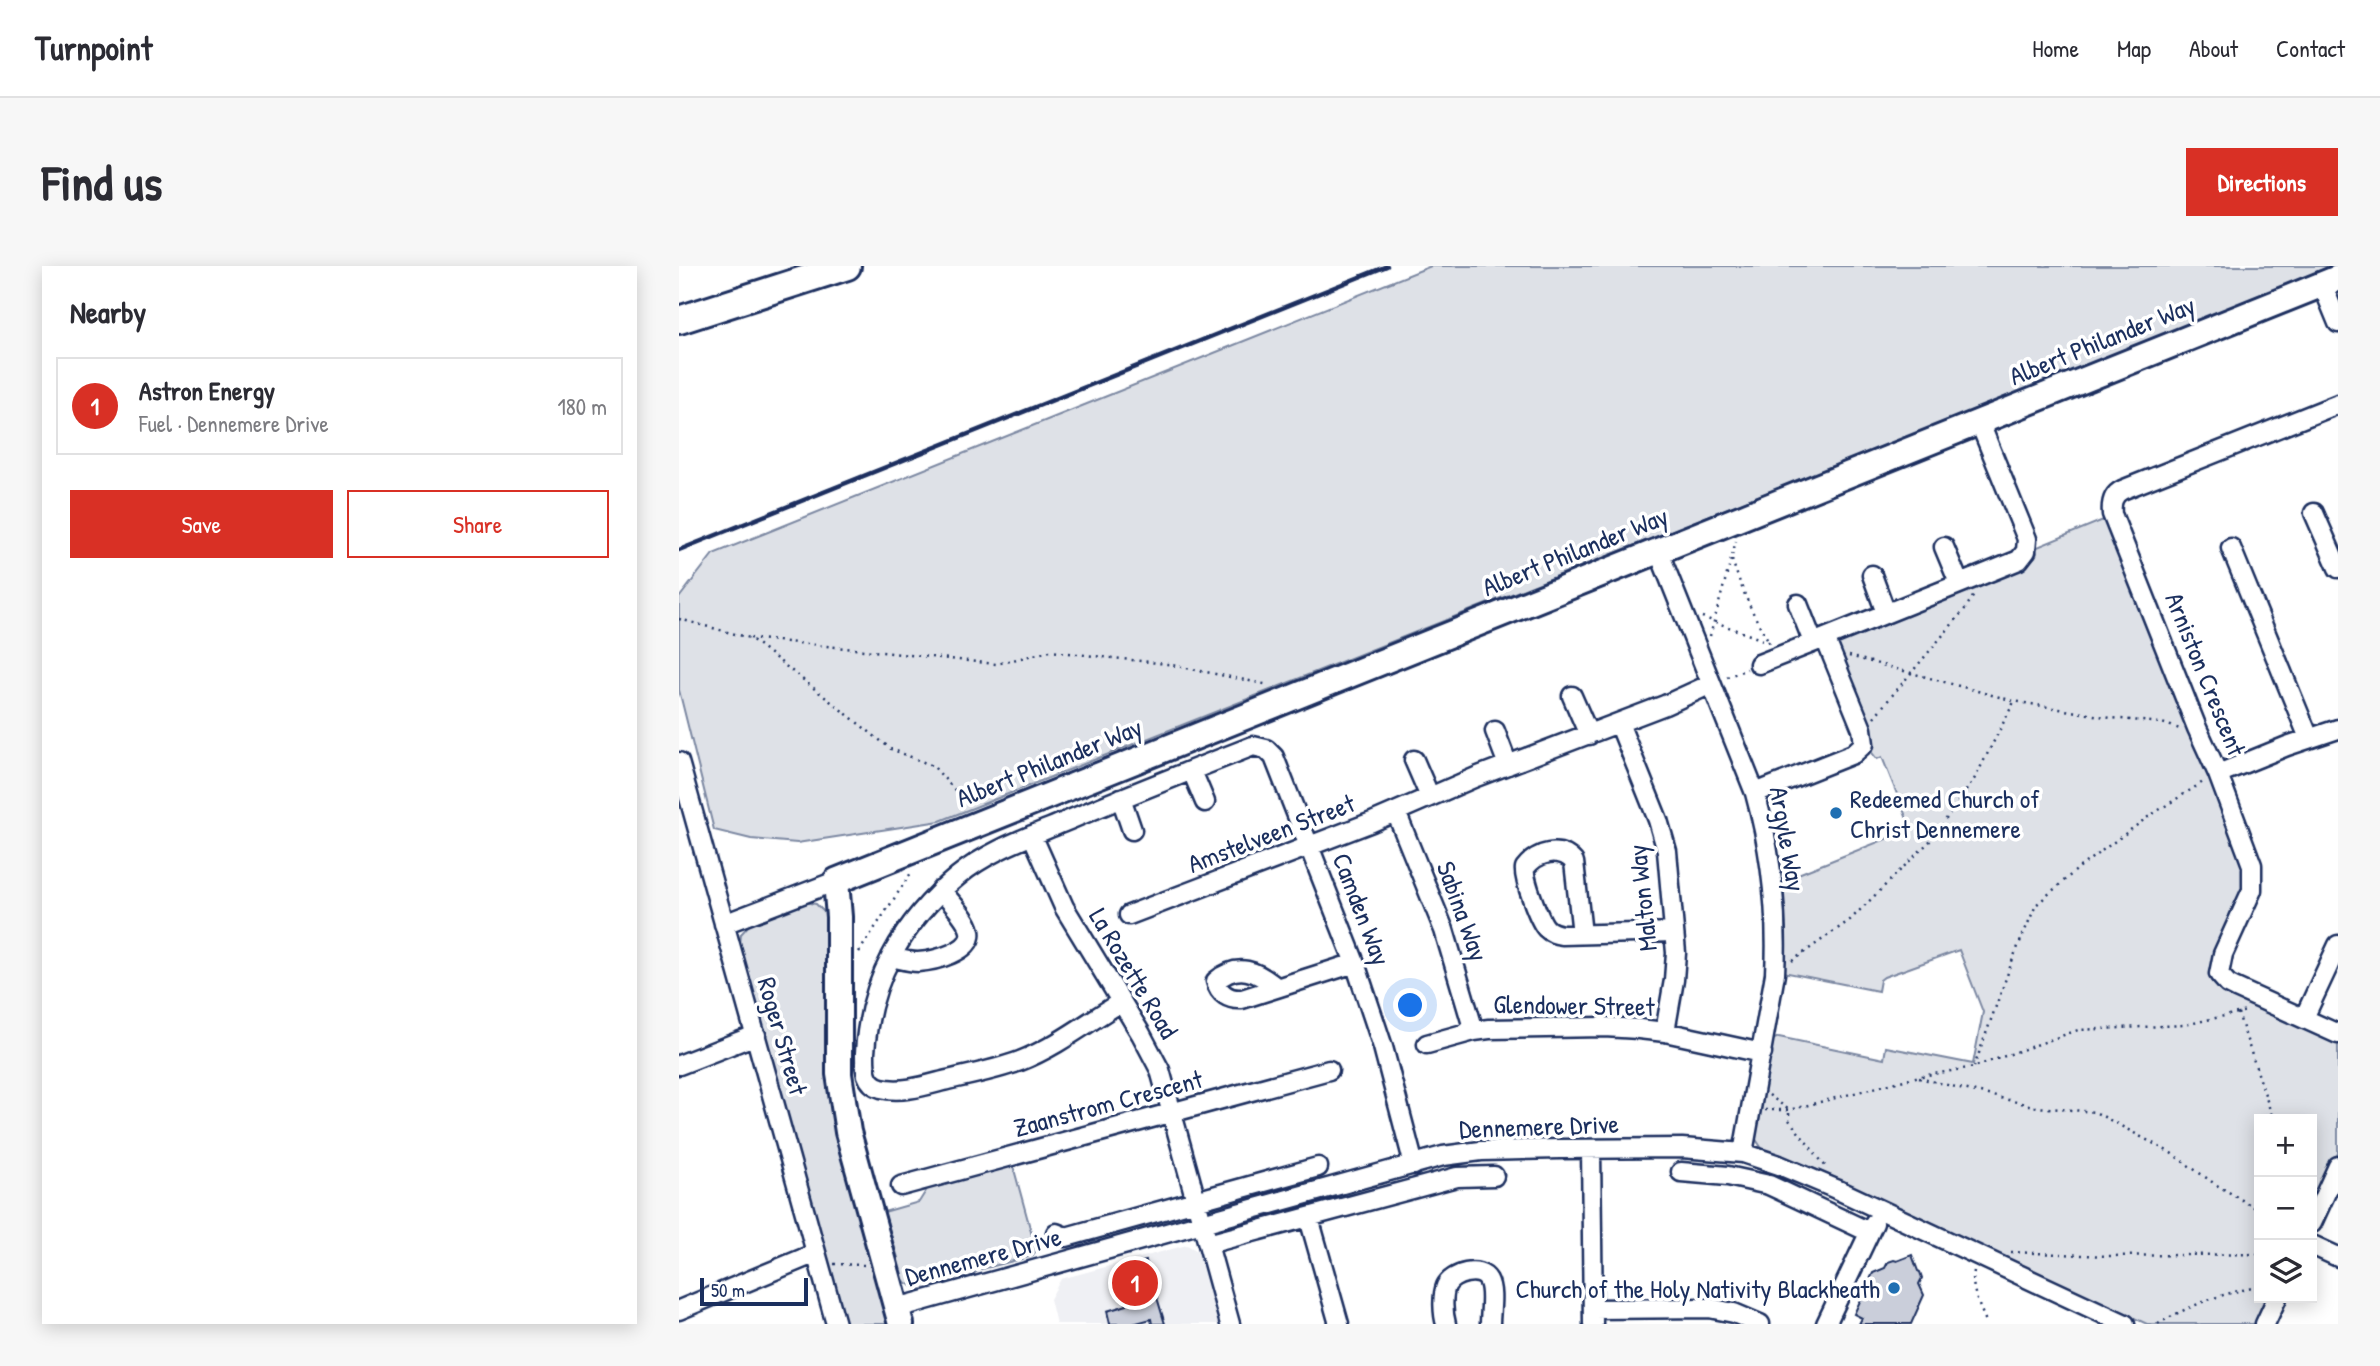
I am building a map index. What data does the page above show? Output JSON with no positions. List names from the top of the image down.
{
  "streets": {
    "street": [
      "Albert Philander Way",
      "Arniston Crescent",
      "Amstelveen Street",
      "Argyle Way",
      "Malton Way",
      "Camden Way",
      "Sabina Way",
      "La Rozette Road",
      "Glendower Street",
      "Roger Street",
      "Zaanstrom Crescent",
      "Dennemere Drive"
    ]
  },
  "crossings": [
    ["Albert Philander Way", "Argyle Way"],
    ["Albert Philander Way", "Roger Street"],
    ["Amstelveen Street", "Argyle Way"],
    ["Amstelveen Street", "Malton Way"],
    ["Amstelveen Street", "Camden Way"],
    ["Amstelveen Street", "Sabina Way"],
    ["Argyle Way", "Glendower Street"],
    ["Argyle Way", "Dennemere Drive"],
    ["Malton Way", "Glendower Street"],
    ["Camden Way", "Dennemere Drive"],
    ["Sabina Way", "Glendower Street"],
    ["La Rozette Road", "Zaanstrom Crescent"],
    ["La Rozette Road", "Dennemere Drive"]
  ],
  "places": ["Redeemed Church of Christ Dennemere", "Church of the Holy Nativity Blackheath"],
  "scale_bar": "50 m",
  "page": {
    "header": "Turnpoint",
    "nav": [
      "Home",
      "Map",
      "About",
      "Contact"
    ],
    "buttons": [
      "Directions",
      ["Save", "Share"]
    ],
    "title": "Find us",
    "heading": "Nearby",
    "list": [
      {
        "mark": "1",
        "name": "Astron Energy",
        "note": "Fuel · Dennemere Drive",
        "value": "180 m"
      }
    ],
    "map_buttons": ["+", "−"],
    "pins": "1",
    "scale": "50 m"
  }
}
